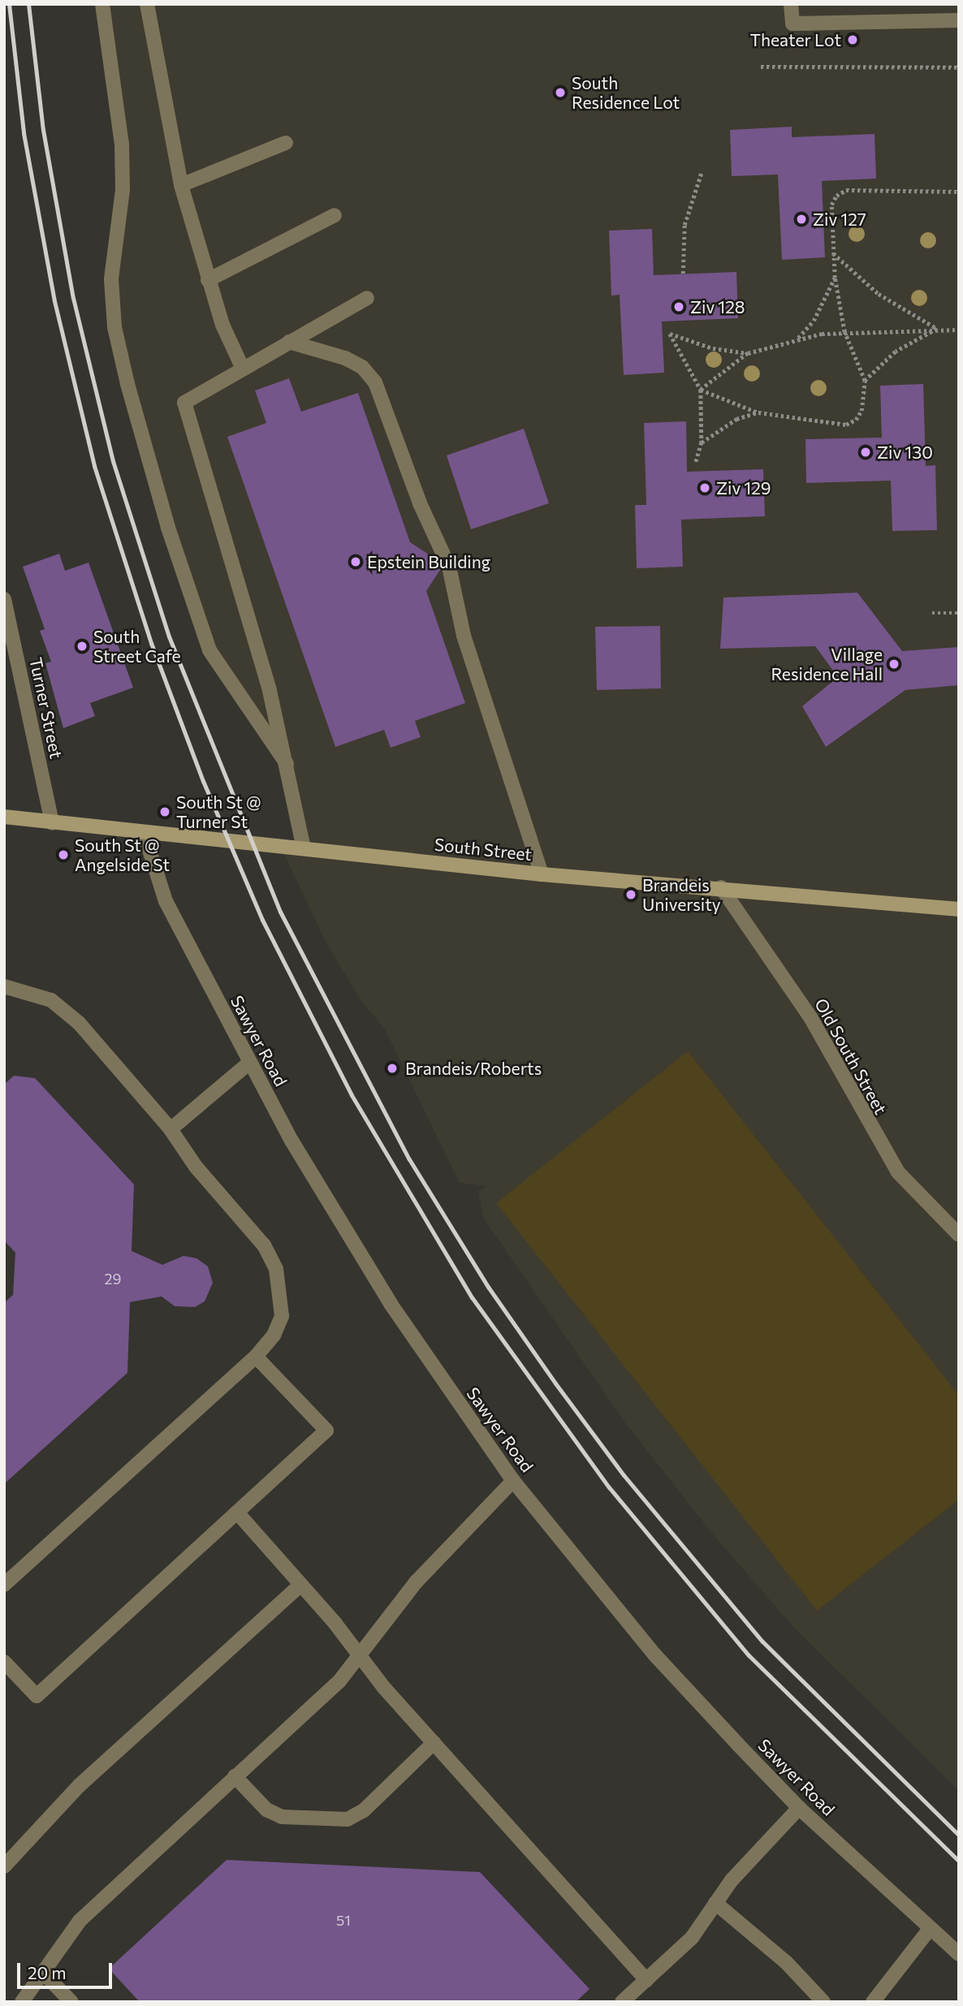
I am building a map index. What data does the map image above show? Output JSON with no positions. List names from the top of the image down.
{
  "streets": {
    "main road": ["South Street"],
    "street": ["Turner Street", "Sawyer Road", "Old South Street"]
  },
  "crossings": [
    ["Turner Street", "South Street"],
    ["South Street", "Sawyer Road"],
    ["South Street", "Old South Street"]
  ],
  "places": [
    "Theater Lot",
    "South Residence Lot",
    "Ziv 127",
    "Ziv 128",
    "Ziv 130",
    "Ziv 129",
    "Epstein Building",
    "South Street Cafe",
    "Village Residence Hall",
    "South St @ Turner St",
    "South St @ Angelside St",
    "Brandeis University",
    "Brandeis/Roberts"
  ],
  "house_numbers": ["29", "51"],
  "scale_bar": "20 m"
}
